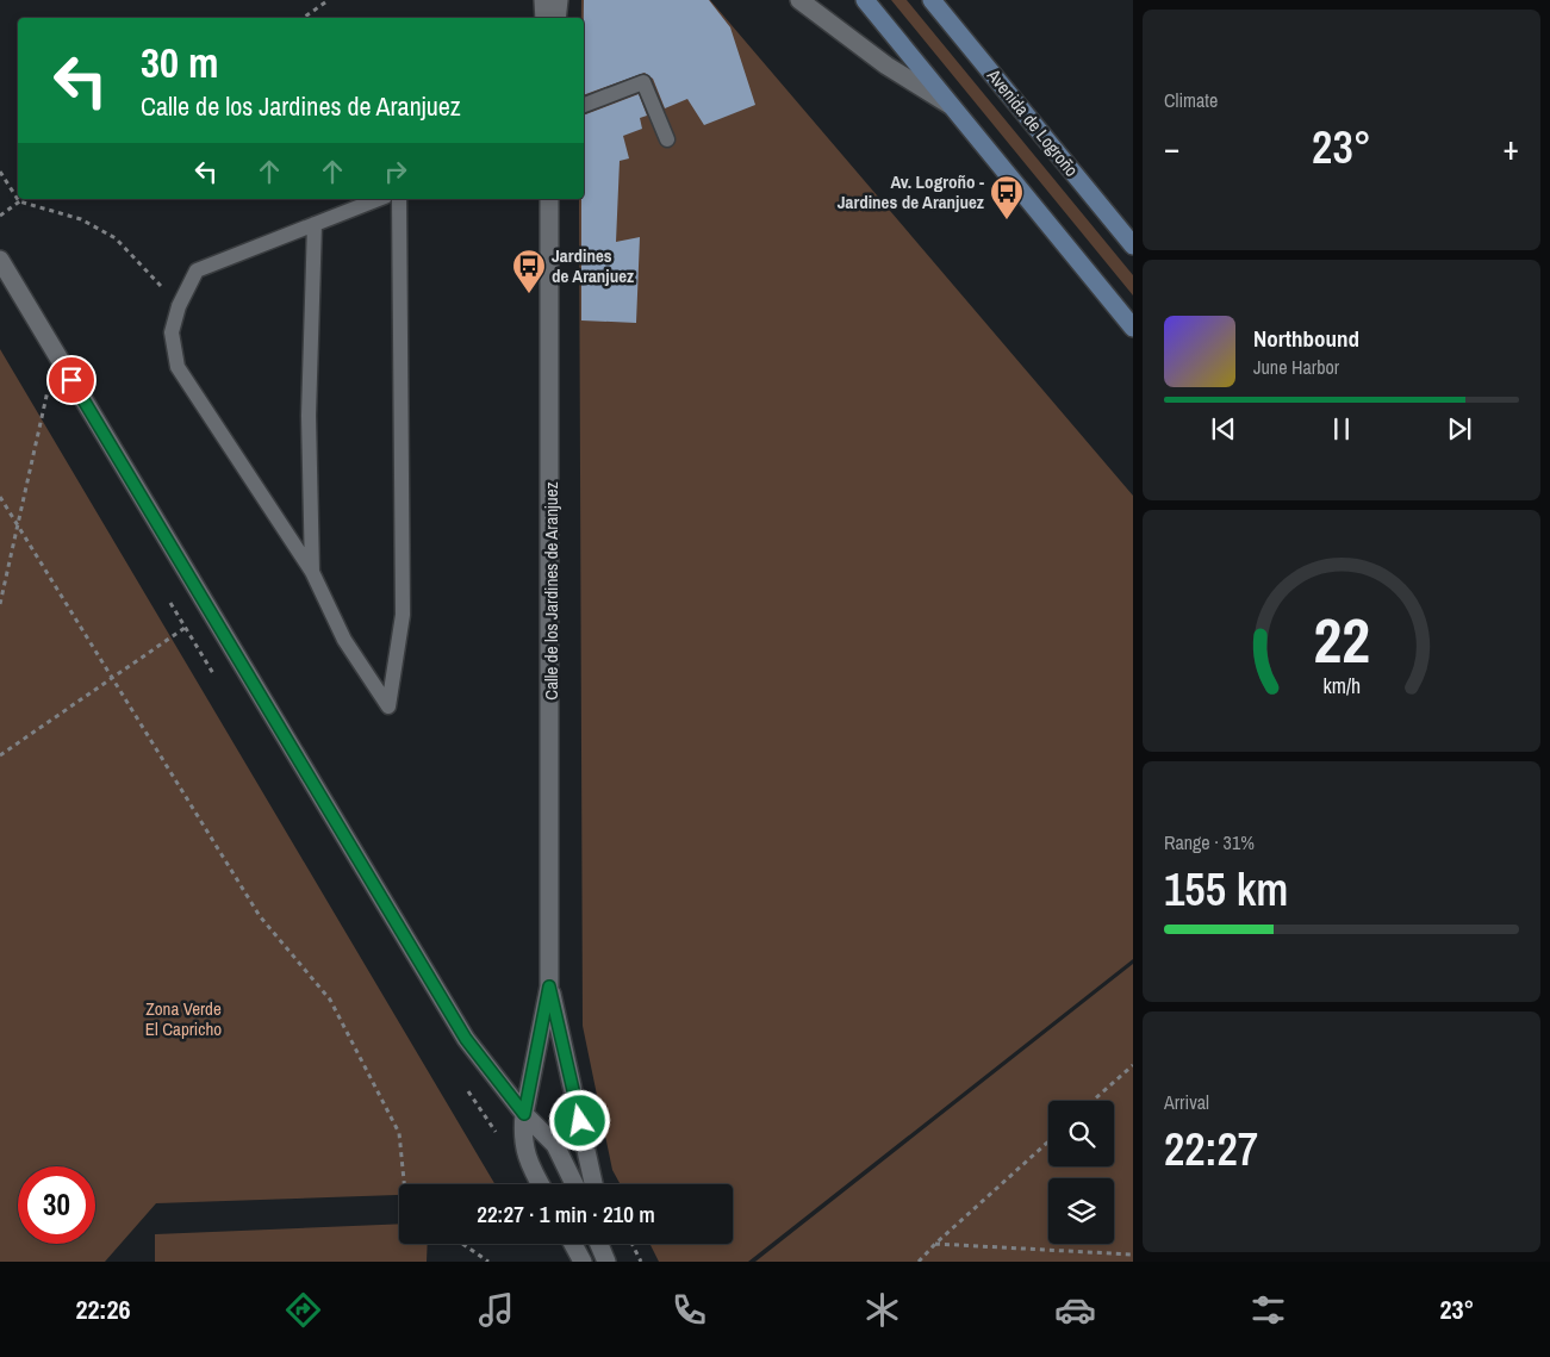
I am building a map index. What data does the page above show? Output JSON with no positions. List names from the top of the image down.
{
  "streets": {
    "main road": ["Avenida de Logroño"],
    "street": ["Calle de los Jardines de Aranjuez"]
  },
  "parks": ["Zona Verde El Capricho"],
  "places": {
    "bus stop": ["Av. Logroño - Jardines de Aranjuez", "Jardines de Aranjuez"]
  },
  "page": {
    "tile": [
      "Climate",
      ["Range · 31%", "155 km"],
      ["Arrival", "22:27"]
    ],
    "turn": ["30 m", "Calle de los Jardines de Aranjuez"],
    "heat": ["−", "23°", "+"],
    "song": ["Northbound", "June Harbor"],
    "limit": "30",
    "trip": "22:27 · 1 min · 210 m",
    "tabs": ["22:26", "23°"],
    "gauge": ["22", "km/h"]
  }
}
